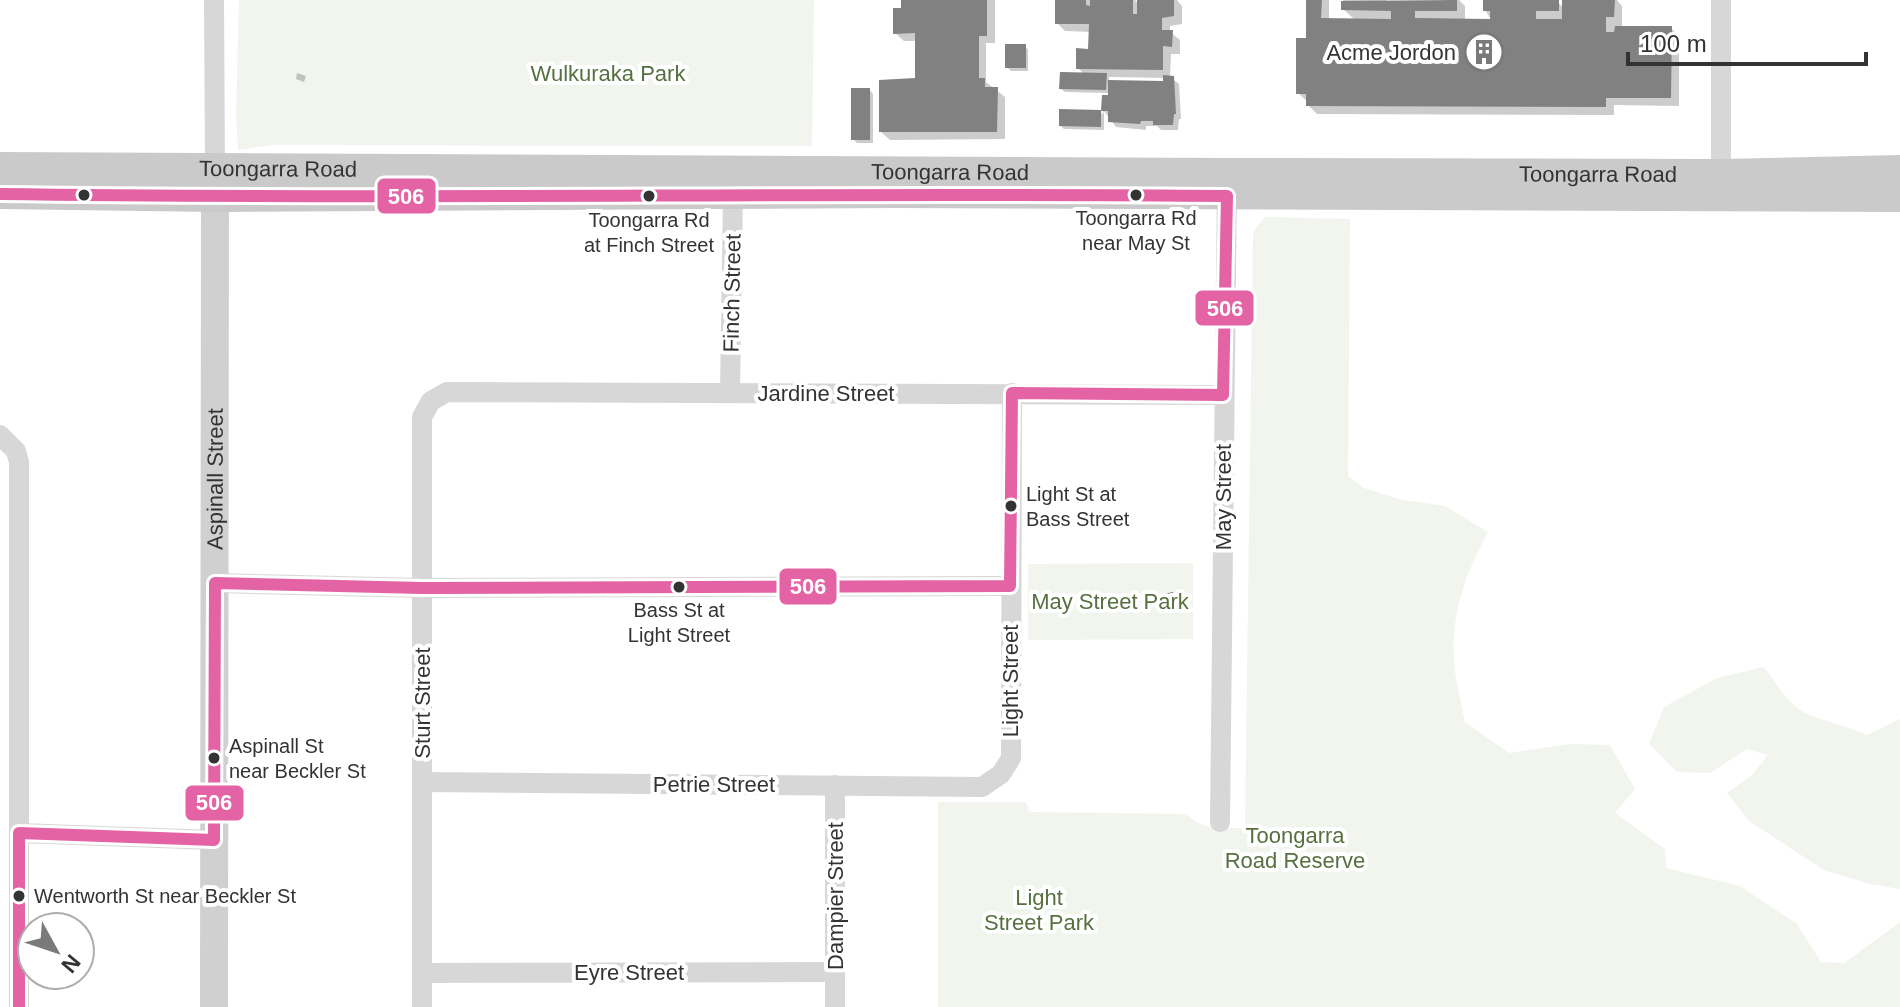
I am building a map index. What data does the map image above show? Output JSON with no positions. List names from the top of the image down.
{
  "streets": {
    "main road": ["Toongarra Road", "Aspinall Street"],
    "street": [
      "Finch Street",
      "Jardine Street",
      "May Street",
      "Light Street",
      "Sturt Street",
      "Petrie Street",
      "Dampier Street",
      "Eyre Street"
    ]
  },
  "crossings": [
    ["Toongarra Road", "Finch Street"],
    ["Toongarra Road", "Aspinall Street"],
    ["Toongarra Road", "May Street"],
    ["Finch Street", "Jardine Street"],
    ["Jardine Street", "May Street"],
    ["Jardine Street", "Light Street"],
    ["Jardine Street", "Sturt Street"],
    ["Light Street", "Petrie Street"],
    ["Sturt Street", "Petrie Street"],
    ["Sturt Street", "Eyre Street"],
    ["Petrie Street", "Dampier Street"],
    ["Dampier Street", "Eyre Street"]
  ],
  "parks": [
    "Wulkuraka Park",
    "May Street Park",
    "Toongarra Road Reserve",
    "Light Street Park"
  ],
  "places": {
    "building": ["Acme Jordon"],
    "other": [
      "Toongarra Rd near May St",
      "Toongarra Rd at Finch Street",
      "Light St at Bass Street",
      "Bass St at Light Street",
      "Aspinall St near Beckler St",
      "Wentworth St near Beckler St"
    ]
  },
  "lines": ["transit line 506"],
  "scale_bar": "100 m",
  "north": "bottom right"
}
